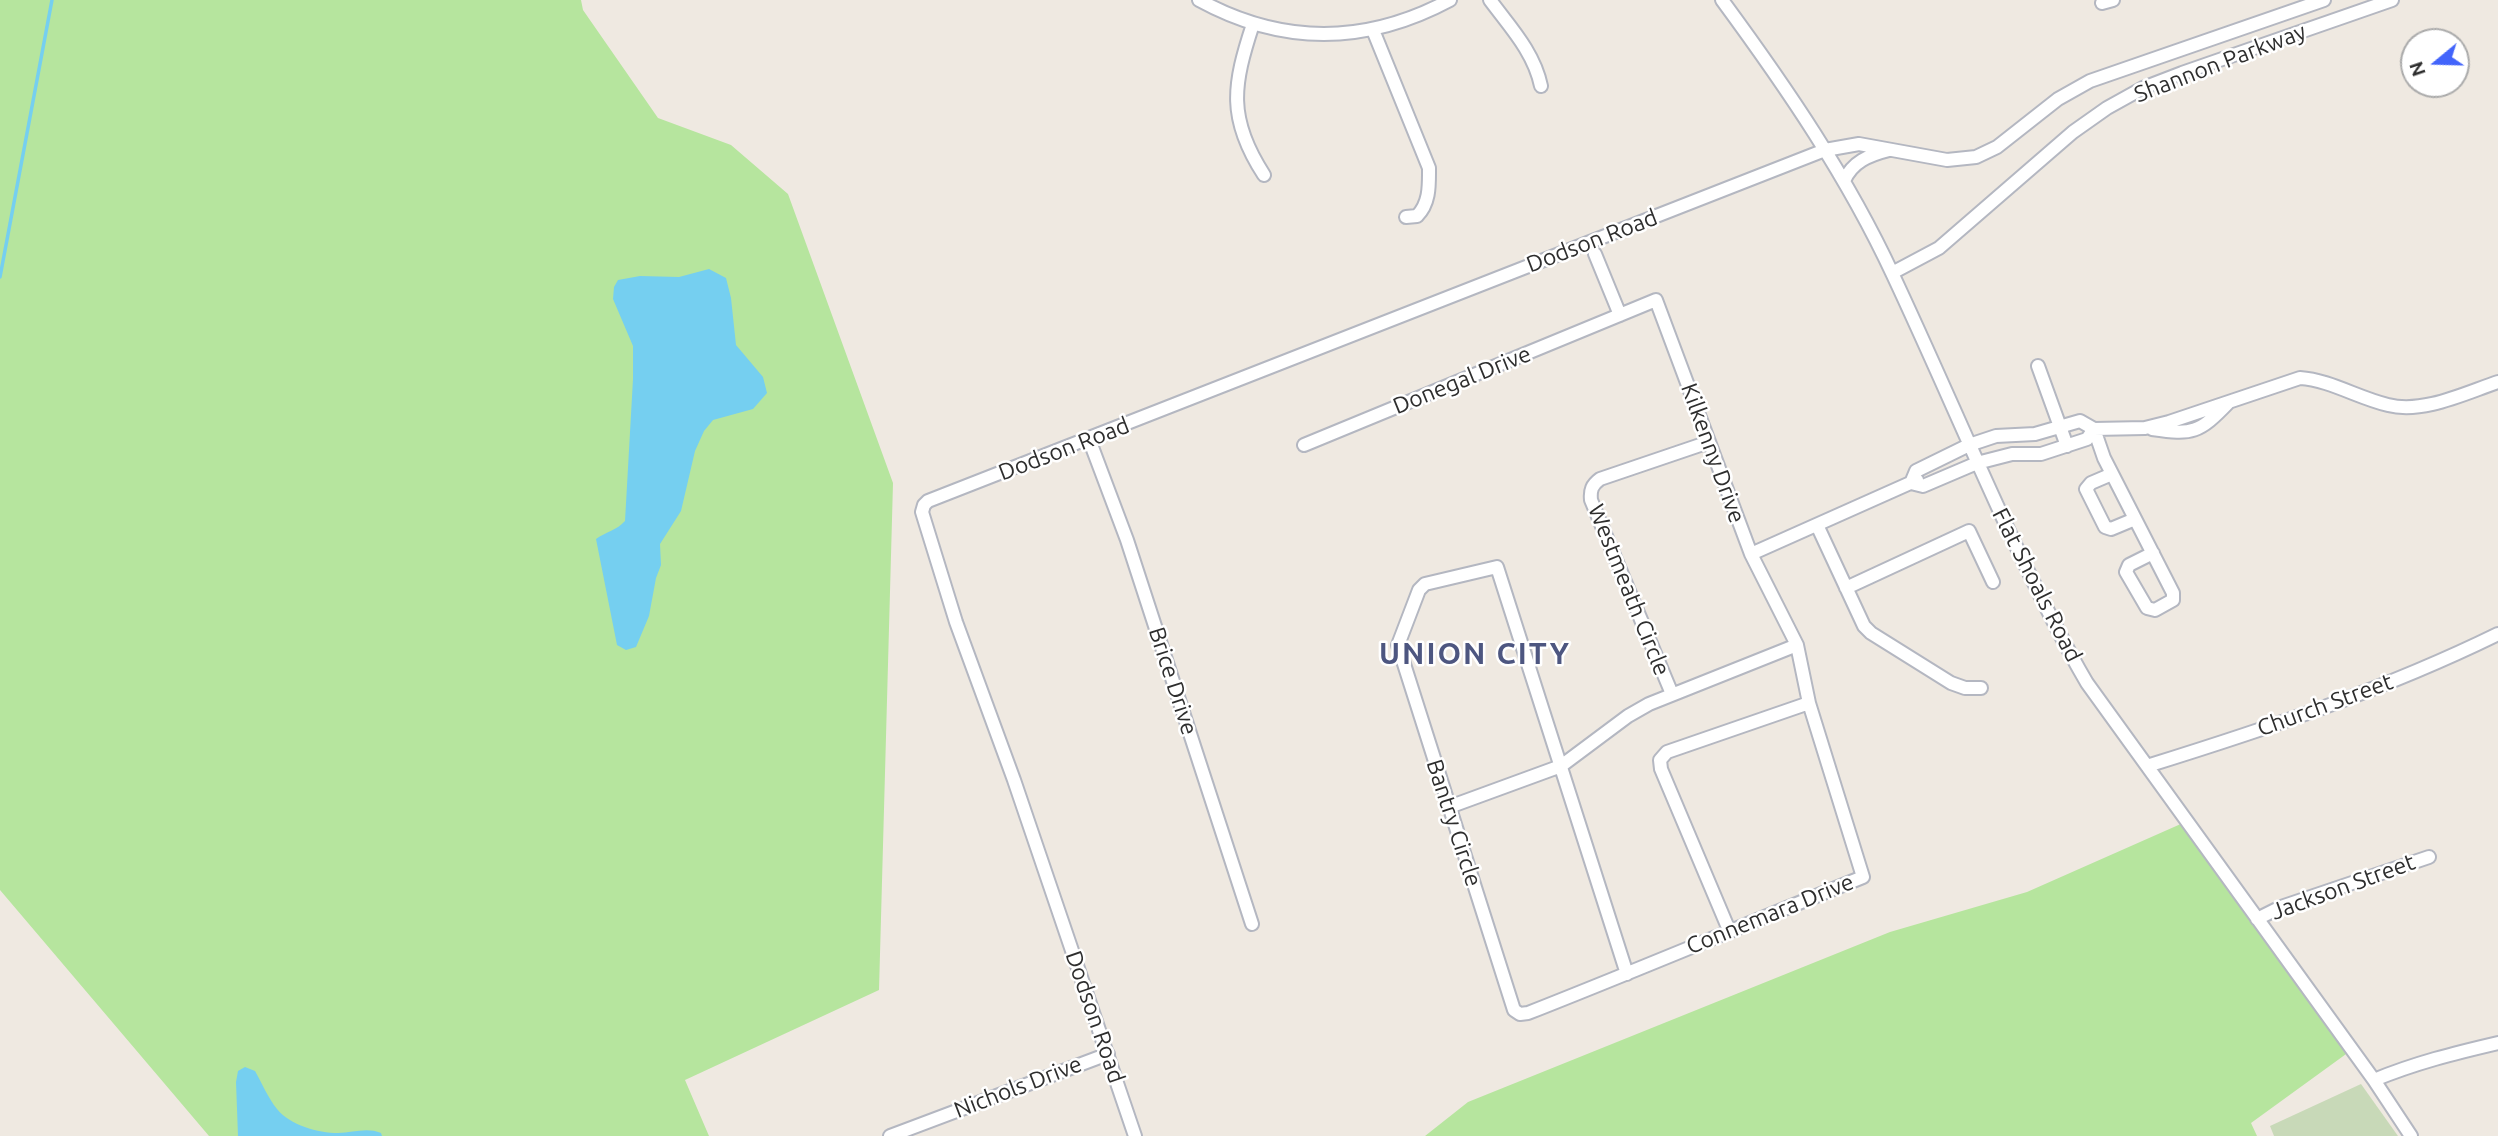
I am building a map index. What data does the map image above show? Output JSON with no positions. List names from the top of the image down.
{
  "streets": {
    "street": [
      "Shannon Parkway",
      "Dodson Road",
      "Donegal Drive",
      "Kilkenny Drive",
      "Flat Shoals Road",
      "Westmeath Circle",
      "Brice Drive",
      "Church Street",
      "Bantry Circle",
      "Jackson Street",
      "Connemara Drive",
      "Nichols Drive"
    ]
  },
  "crossings": [
    ["Shannon Parkway", "Dodson Road"],
    ["Shannon Parkway", "Flat Shoals Road"],
    ["Dodson Road", "Flat Shoals Road"],
    ["Dodson Road", "Brice Drive"],
    ["Dodson Road", "Nichols Drive"],
    ["Donegal Drive", "Kilkenny Drive"],
    ["Kilkenny Drive", "Westmeath Circle"],
    ["Kilkenny Drive", "Connemara Drive"],
    ["Flat Shoals Road", "Church Street"],
    ["Flat Shoals Road", "Jackson Street"],
    ["Bantry Circle", "Connemara Drive"]
  ],
  "districts": ["UNION CITY"],
  "north": "left"
}
